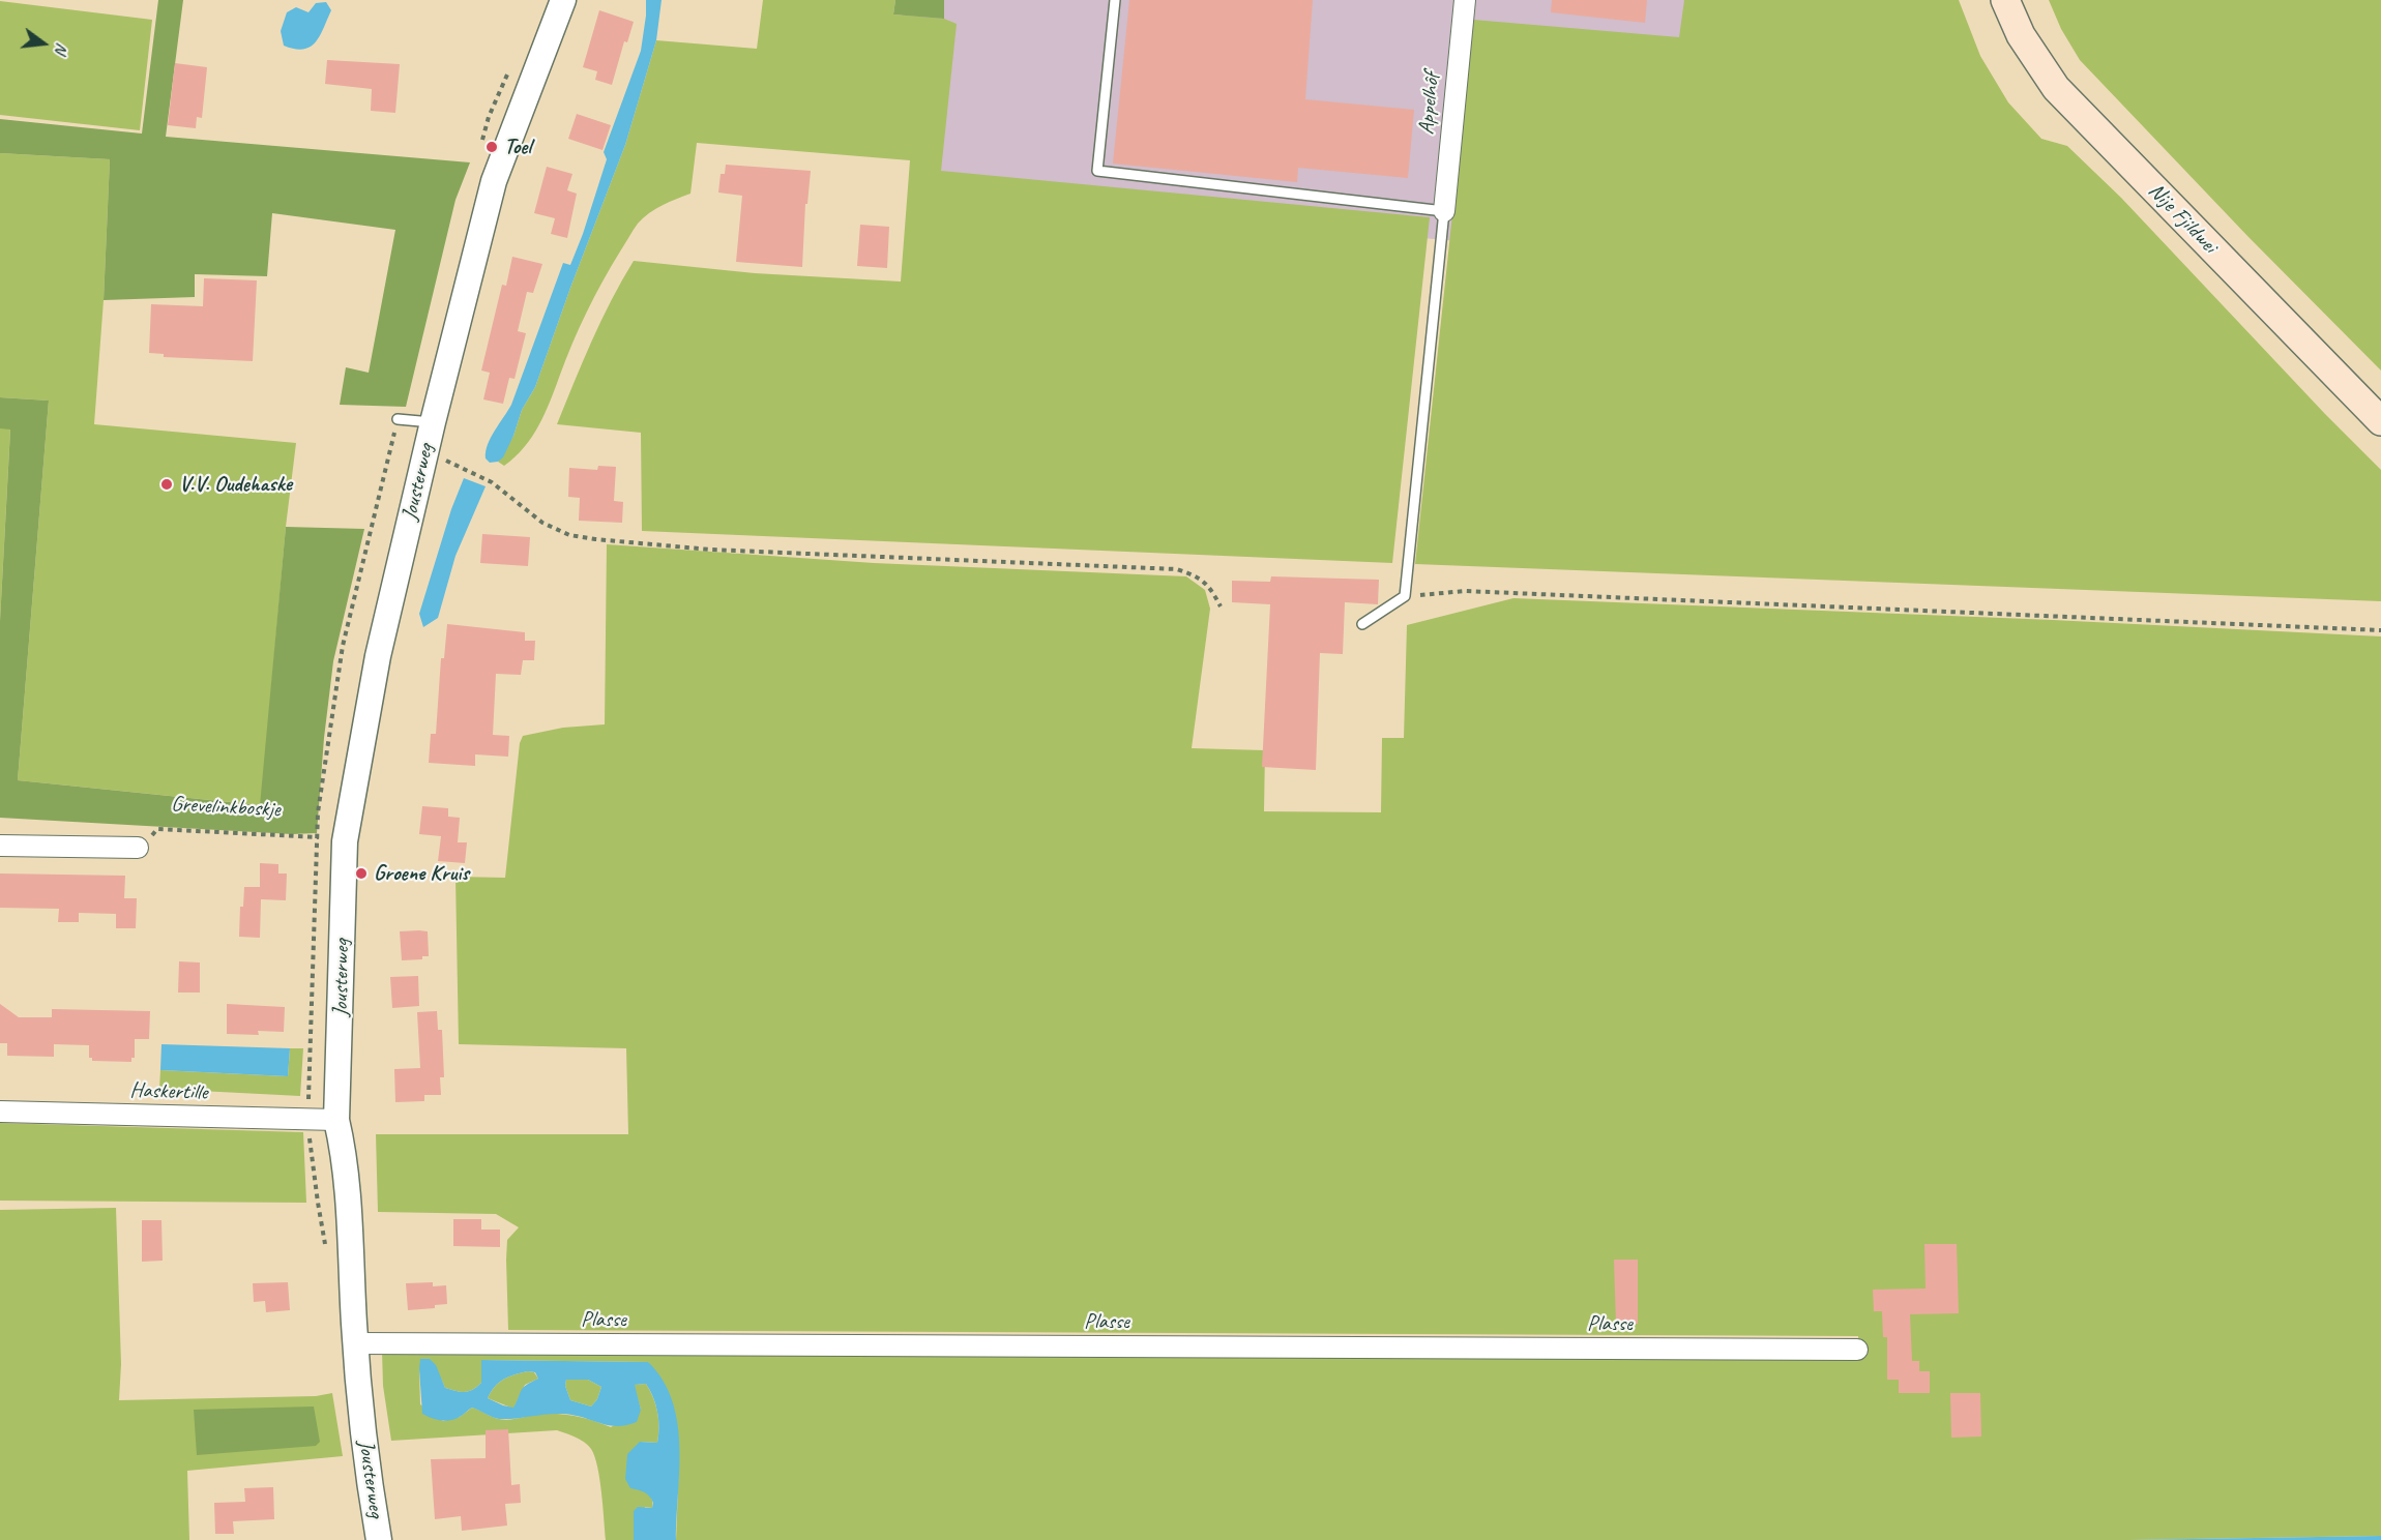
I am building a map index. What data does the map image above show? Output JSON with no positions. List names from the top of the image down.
{
  "streets": {
    "main road": ["Nije Fjildwei"],
    "street": [
      "Appelhôf",
      "Jousterweg",
      "Haskertille",
      "Plasse"
    ],
    "path": ["Grevelinkboskje"]
  },
  "crossings": [
    ["Jousterweg", "Grevelinkboskje"],
    ["Jousterweg", "Haskertille"],
    ["Jousterweg", "Plasse"]
  ],
  "places": ["Toel", "V.V. Oudehaske", "Groene Kruis"],
  "north": "right"
}
